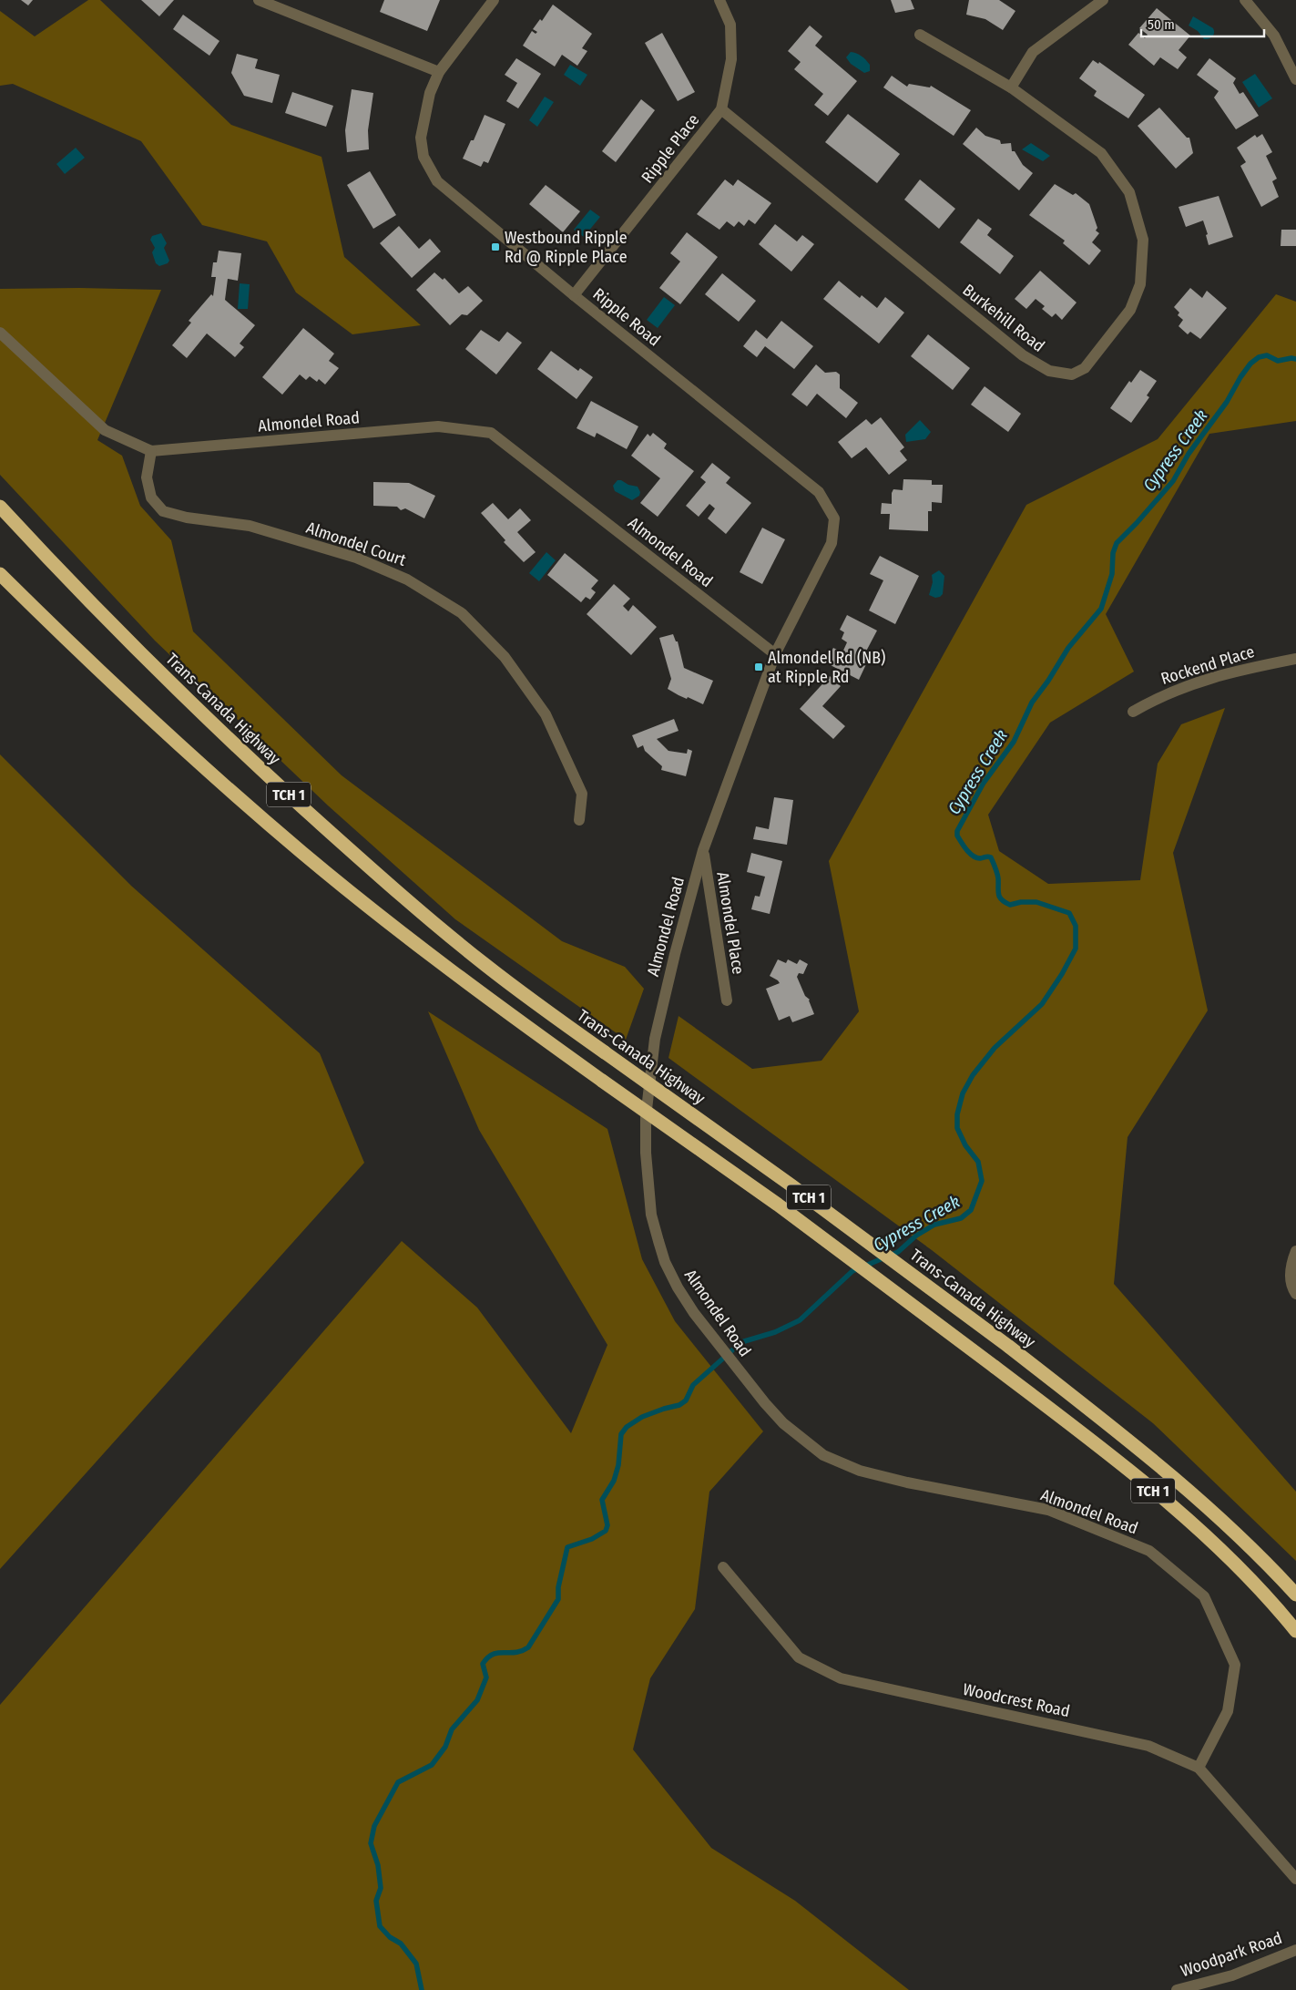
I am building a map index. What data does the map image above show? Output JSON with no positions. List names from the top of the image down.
{
  "streets": {
    "highway": ["Trans-Canada Highway", "TCH 1"],
    "street": [
      "Ripple Place",
      "Ripple Road",
      "Burkehill Road",
      "Almondel Road",
      "Almondel Court",
      "Rockend Place",
      "Almondel Place",
      "Woodcrest Road",
      "Woodpark Road"
    ]
  },
  "crossings": [
    ["Ripple Place", "Ripple Road"],
    ["Ripple Place", "Burkehill Road"],
    ["Ripple Road", "Almondel Road"],
    ["Almondel Road", "Almondel Court"],
    ["Almondel Road", "Almondel Place"],
    ["Almondel Road", "Woodcrest Road"]
  ],
  "water": ["Cypress Creek"],
  "places": {
    "transit": ["Westbound Ripple Rd @ Ripple Place", "Almondel Rd (NB) at Ripple Rd"]
  },
  "scale_bar": "50 m"
}
